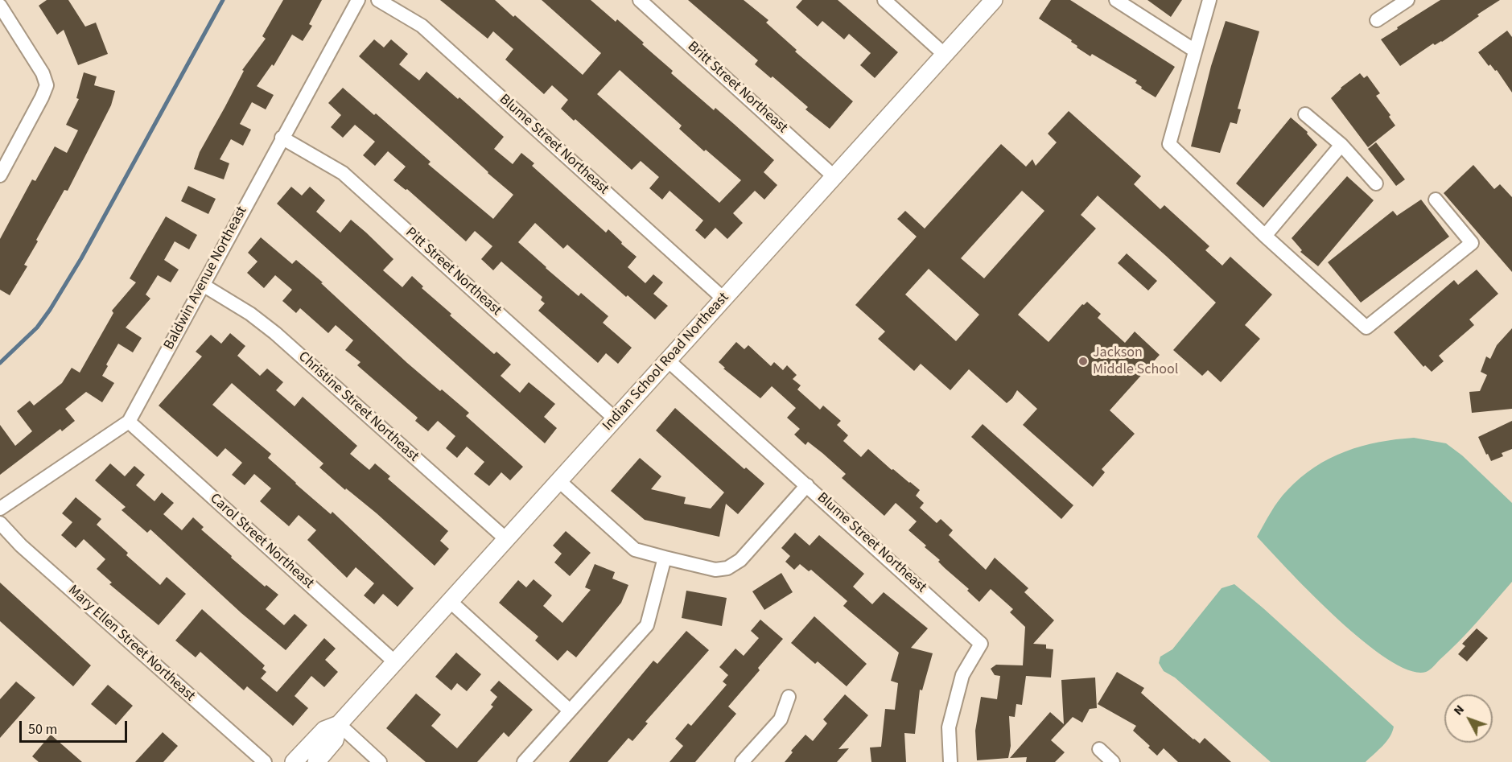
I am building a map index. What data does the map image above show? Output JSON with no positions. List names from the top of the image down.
{
  "streets": {
    "street": [
      "Britt Street Northeast",
      "Blume Street Northeast",
      "Pitt Street Northeast",
      "Baldwin Avenue Northeast",
      "Indian School Road Northeast",
      "Christine Street Northeast",
      "Carol Street Northeast",
      "Mary Ellen Street Northeast"
    ]
  },
  "crossings": [
    ["Britt Street Northeast", "Indian School Road Northeast"],
    ["Blume Street Northeast", "Indian School Road Northeast"],
    ["Pitt Street Northeast", "Baldwin Avenue Northeast"],
    ["Pitt Street Northeast", "Indian School Road Northeast"],
    ["Baldwin Avenue Northeast", "Christine Street Northeast"],
    ["Baldwin Avenue Northeast", "Carol Street Northeast"],
    ["Indian School Road Northeast", "Christine Street Northeast"],
    ["Indian School Road Northeast", "Carol Street Northeast"]
  ],
  "places": ["Jackson Middle School"],
  "scale_bar": "50 m",
  "north": "top left"
}
